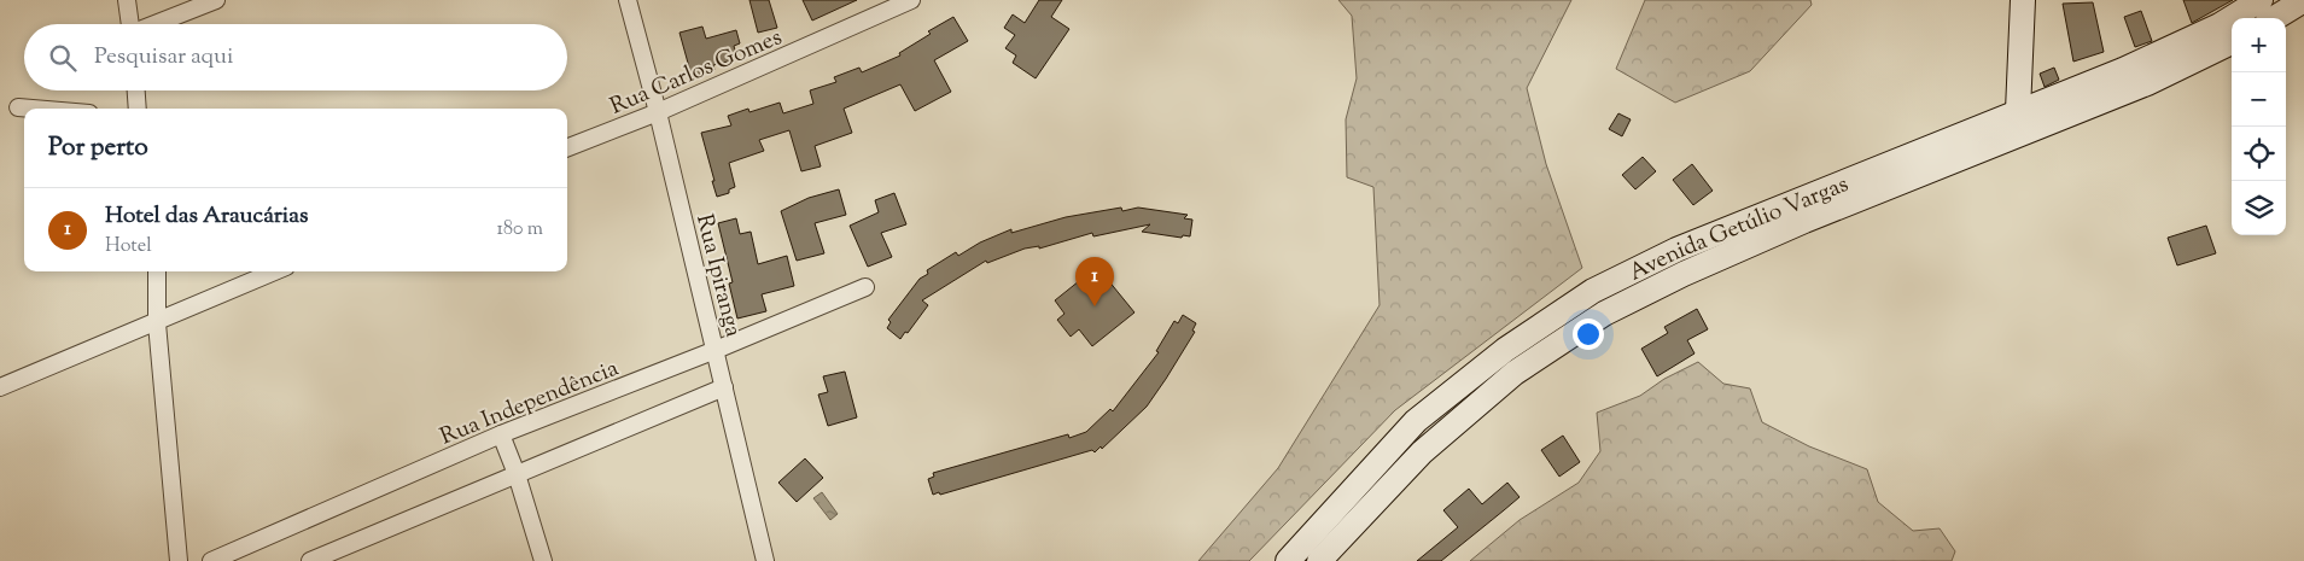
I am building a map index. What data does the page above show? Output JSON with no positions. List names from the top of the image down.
{
  "streets": {
    "main road": ["Avenida Getúlio Vargas"],
    "street": ["Rua Carlos Gomes", "Rua Ipiranga", "Rua Independência"]
  },
  "crossings": [
    ["Rua Carlos Gomes", "Rua Ipiranga"],
    ["Rua Ipiranga", "Rua Independência"]
  ],
  "page": {
    "map_buttons": ["+", "−"],
    "search": "Pesquisar aqui",
    "heading": "Por perto",
    "list": [
      {
        "mark": "1",
        "name": "Hotel das Araucárias",
        "note": "Hotel",
        "value": "180 m"
      }
    ],
    "pins": "1"
  }
}
